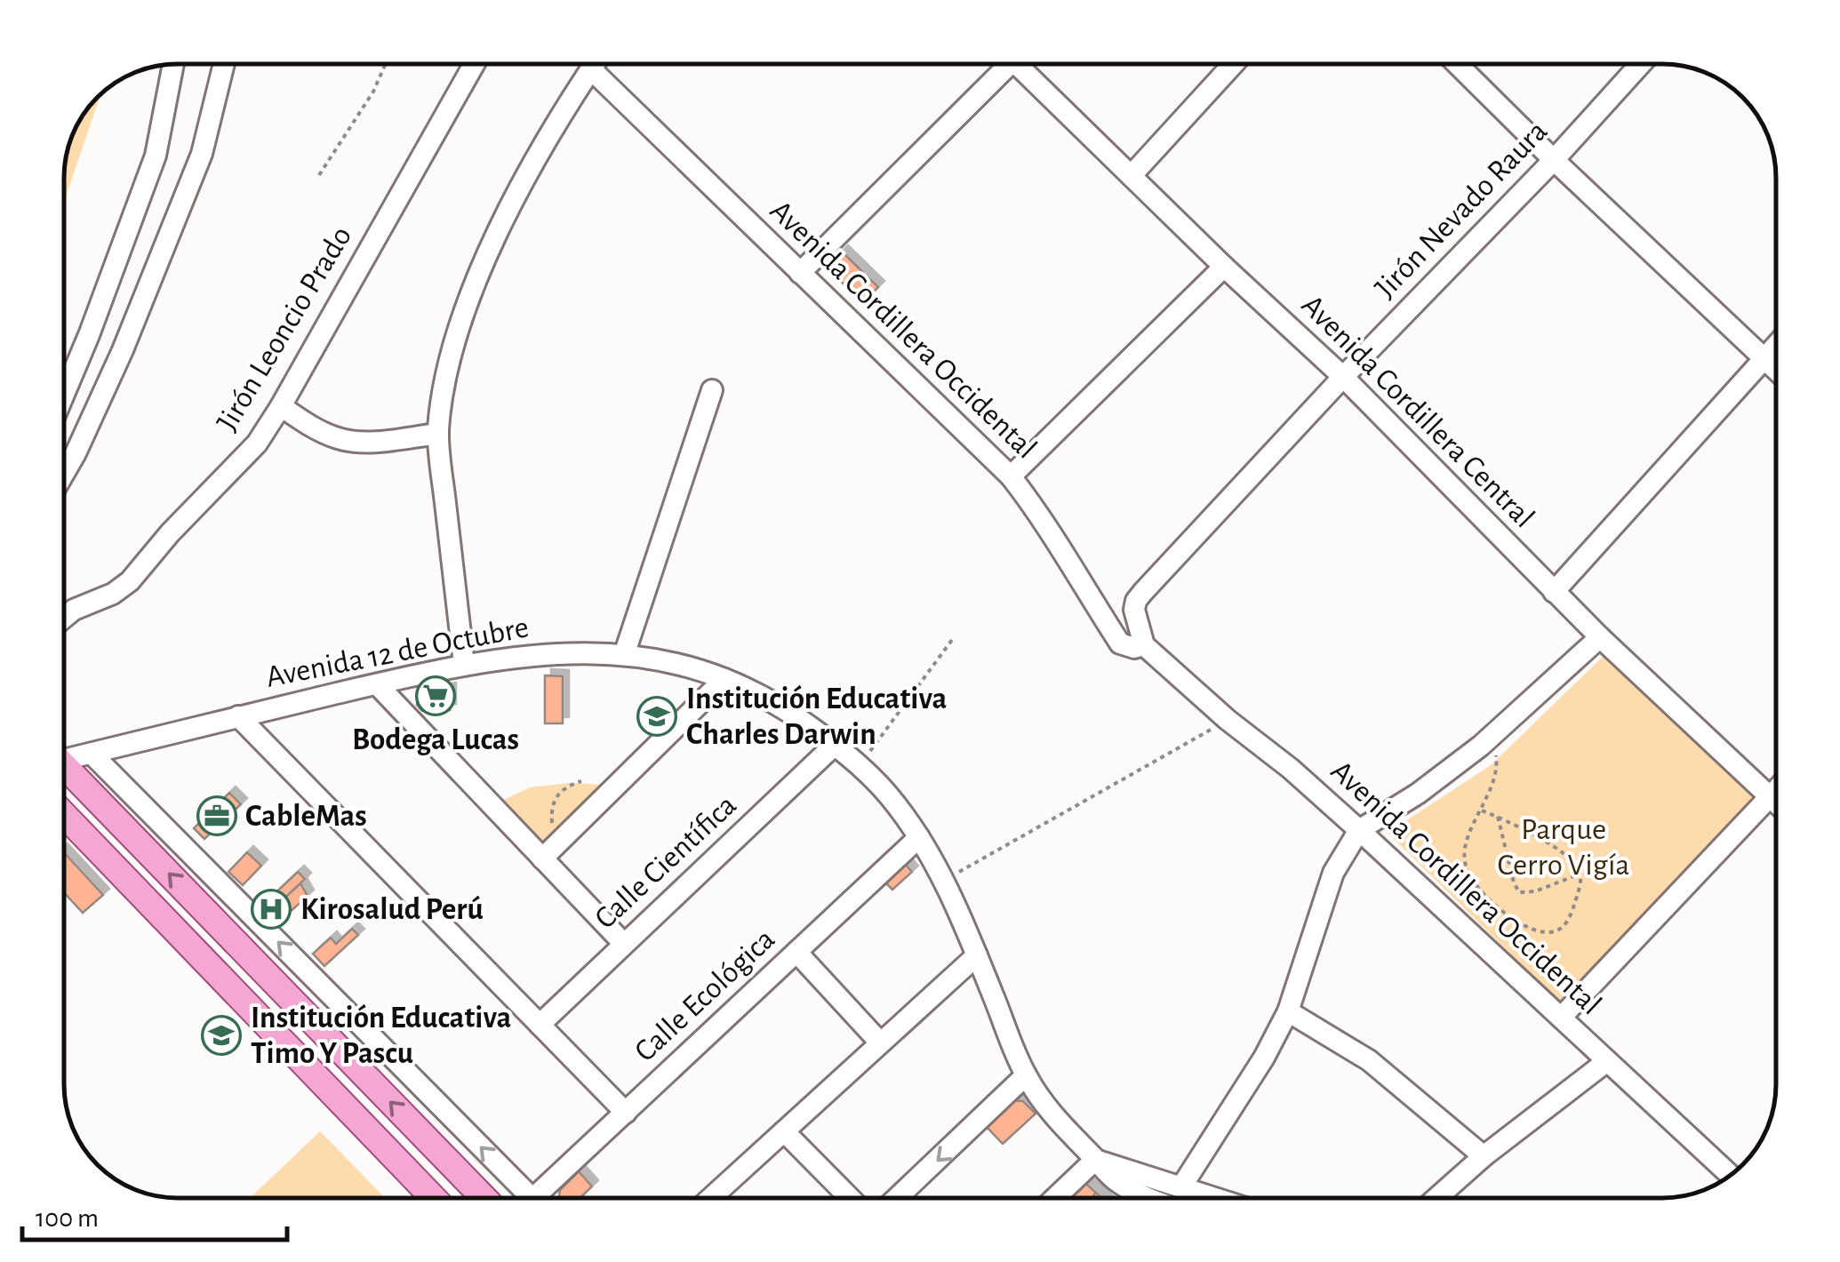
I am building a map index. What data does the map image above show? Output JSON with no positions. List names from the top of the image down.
{
  "streets": {
    "street": [
      "Jirón Nevado Raura",
      "Jirón Leoncio Prado",
      "Avenida Cordillera Occidental",
      "Avenida Cordillera Central",
      "Avenida 12 de Octubre",
      "Calle Científica",
      "Calle Ecológica"
    ]
  },
  "crossings": [
    ["Jirón Nevado Raura", "Avenida Cordillera Occidental"],
    ["Jirón Nevado Raura", "Avenida Cordillera Central"],
    ["Avenida 12 de Octubre", "Calle Científica"],
    ["Avenida 12 de Octubre", "Calle Ecológica"]
  ],
  "parks": ["Parque Cerro Vigía"],
  "places": {
    "supermarket": ["Bodega Lucas"],
    "school or university": ["Institución Educativa Charles Darwin", "Institución Educativa Timo Y Pascu"],
    "office": ["CableMas"],
    "hospital": ["Kirosalud Perú"]
  },
  "scale_bar": "100 m"
}
